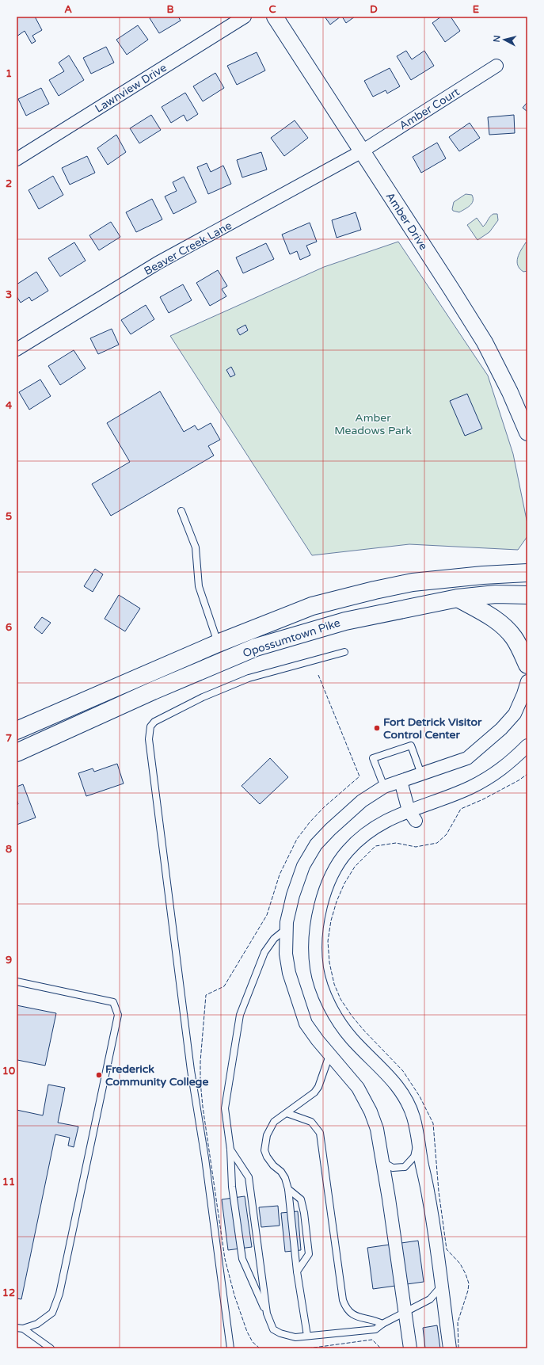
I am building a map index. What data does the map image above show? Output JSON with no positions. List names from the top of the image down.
{
  "streets": {
    "main road": ["Opossumtown Pike"],
    "street": [
      "Lawnview Drive",
      "Amber Court",
      "Amber Drive",
      "Beaver Creek Lane"
    ]
  },
  "crossings": [
    ["Amber Court", "Amber Drive"],
    ["Amber Court", "Beaver Creek Lane"],
    ["Amber Drive", "Beaver Creek Lane"]
  ],
  "parks": ["Amber Meadows Park"],
  "places": ["Fort Detrick Visitor Control Center", "Frederick Community College"],
  "north": "left",
  "grid": {
    "columns": [
      "A",
      "B",
      "C",
      "D",
      "E"
    ],
    "rows": [
      "1",
      "2",
      "3",
      "4",
      "5",
      "6",
      "7",
      "8",
      "9",
      "10",
      "11",
      "12"
    ]
  }
}
